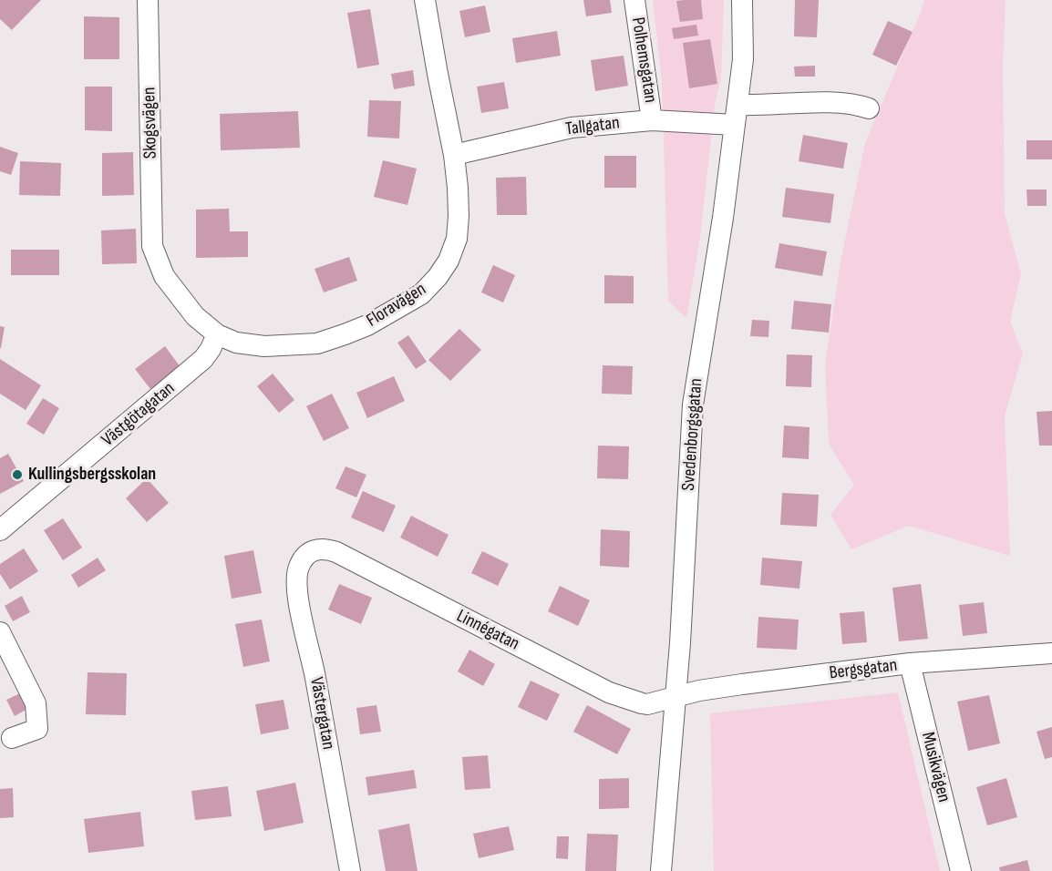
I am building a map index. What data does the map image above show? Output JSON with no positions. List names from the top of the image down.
{
  "streets": {
    "street": [
      "Polhemsgatan",
      "Skogsvägen",
      "Tallgatan",
      "Floravägen",
      "Västgötagatan",
      "Svedenborgsgatan",
      "Linnégatan",
      "Bergsgatan",
      "Västergatan",
      "Musikvägen"
    ]
  },
  "crossings": [
    ["Polhemsgatan", "Tallgatan"],
    ["Skogsvägen", "Floravägen"],
    ["Tallgatan", "Floravägen"],
    ["Tallgatan", "Svedenborgsgatan"],
    ["Floravägen", "Västgötagatan"],
    ["Svedenborgsgatan", "Linnégatan"],
    ["Svedenborgsgatan", "Bergsgatan"],
    ["Linnégatan", "Bergsgatan"],
    ["Linnégatan", "Västergatan"],
    ["Bergsgatan", "Musikvägen"]
  ],
  "places": ["Kullingsbergsskolan"]
}
